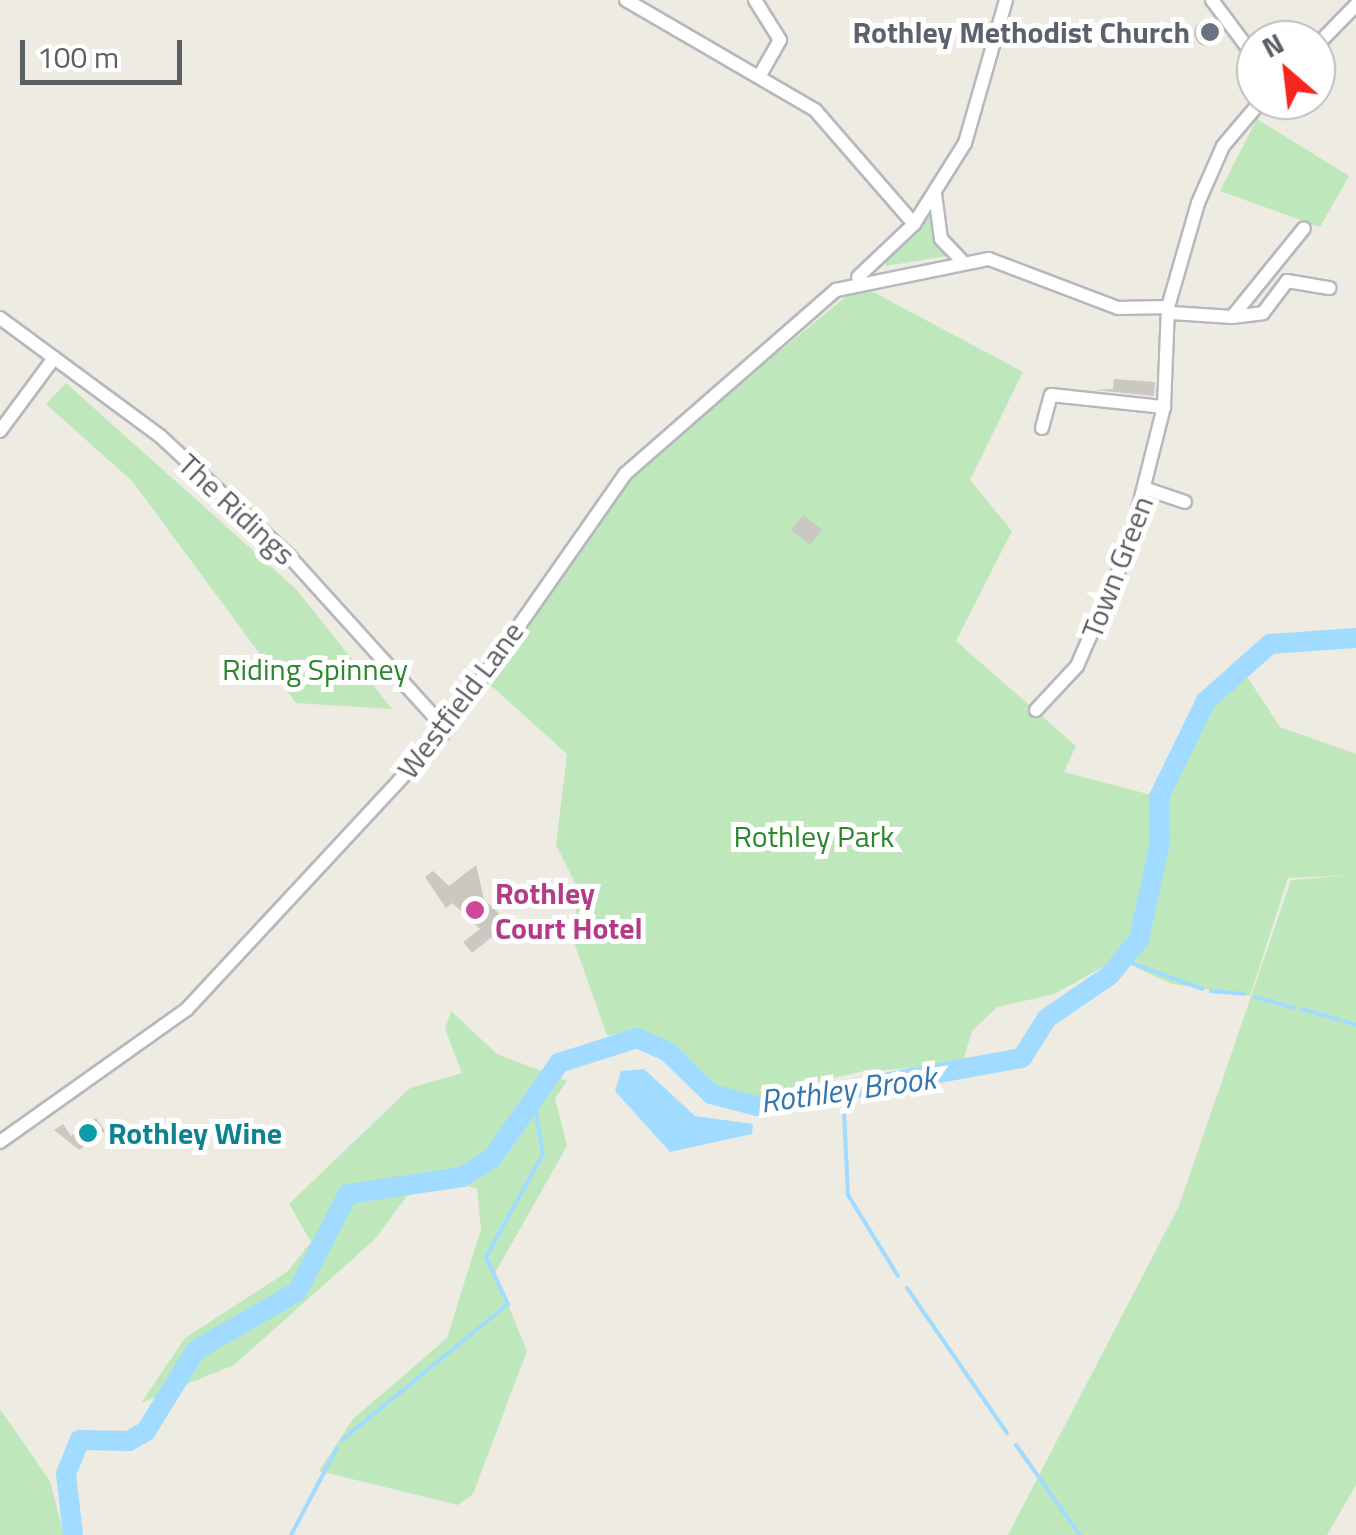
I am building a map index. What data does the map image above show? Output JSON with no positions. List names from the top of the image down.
{
  "streets": {
    "street": ["The Ridings", "Town Green", "Westfield Lane"]
  },
  "crossings": [
    ["The Ridings", "Westfield Lane"]
  ],
  "water": ["Rothley Brook"],
  "parks": ["Riding Spinney", "Rothley Park"],
  "places": ["Rothley Methodist Church", "Rothley Court Hotel", "Rothley Wine"],
  "scale_bar": "100 m",
  "north": "top left"
}
